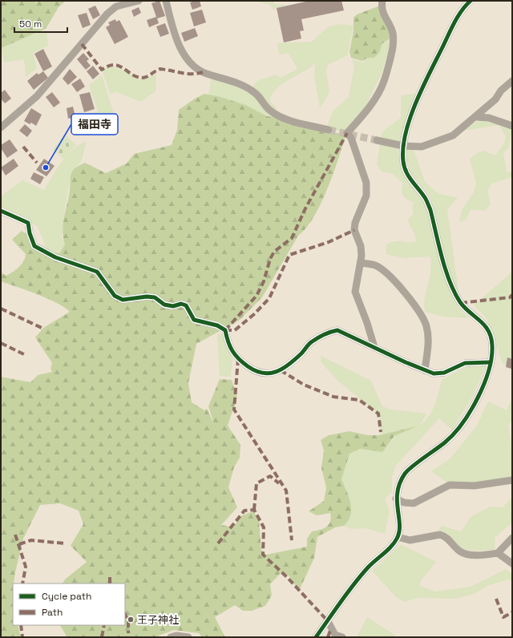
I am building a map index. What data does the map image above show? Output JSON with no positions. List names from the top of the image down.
{
  "places": ["福田寺", "王子神社"],
  "legend": ["Cycle path", "Path"],
  "scale_bar": "50 m"
}
